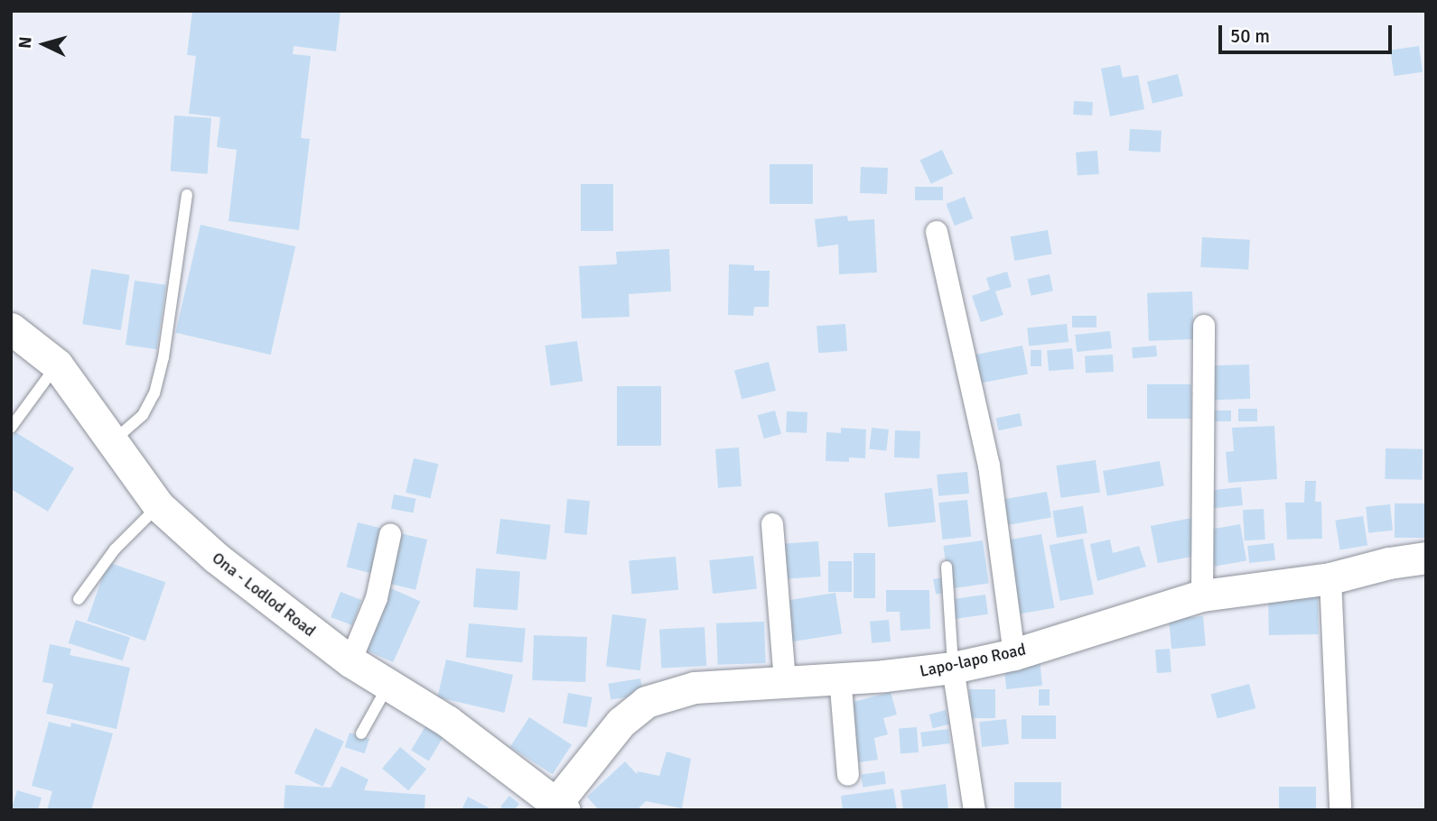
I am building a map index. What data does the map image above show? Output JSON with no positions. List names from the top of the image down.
{
  "streets": {
    "street": ["Ona - Lodlod Road", "Lapo-lapo Road"]
  },
  "crossings": [
    ["Ona - Lodlod Road", "Lapo-lapo Road"]
  ],
  "scale_bar": "50 m",
  "north": "left"
}
